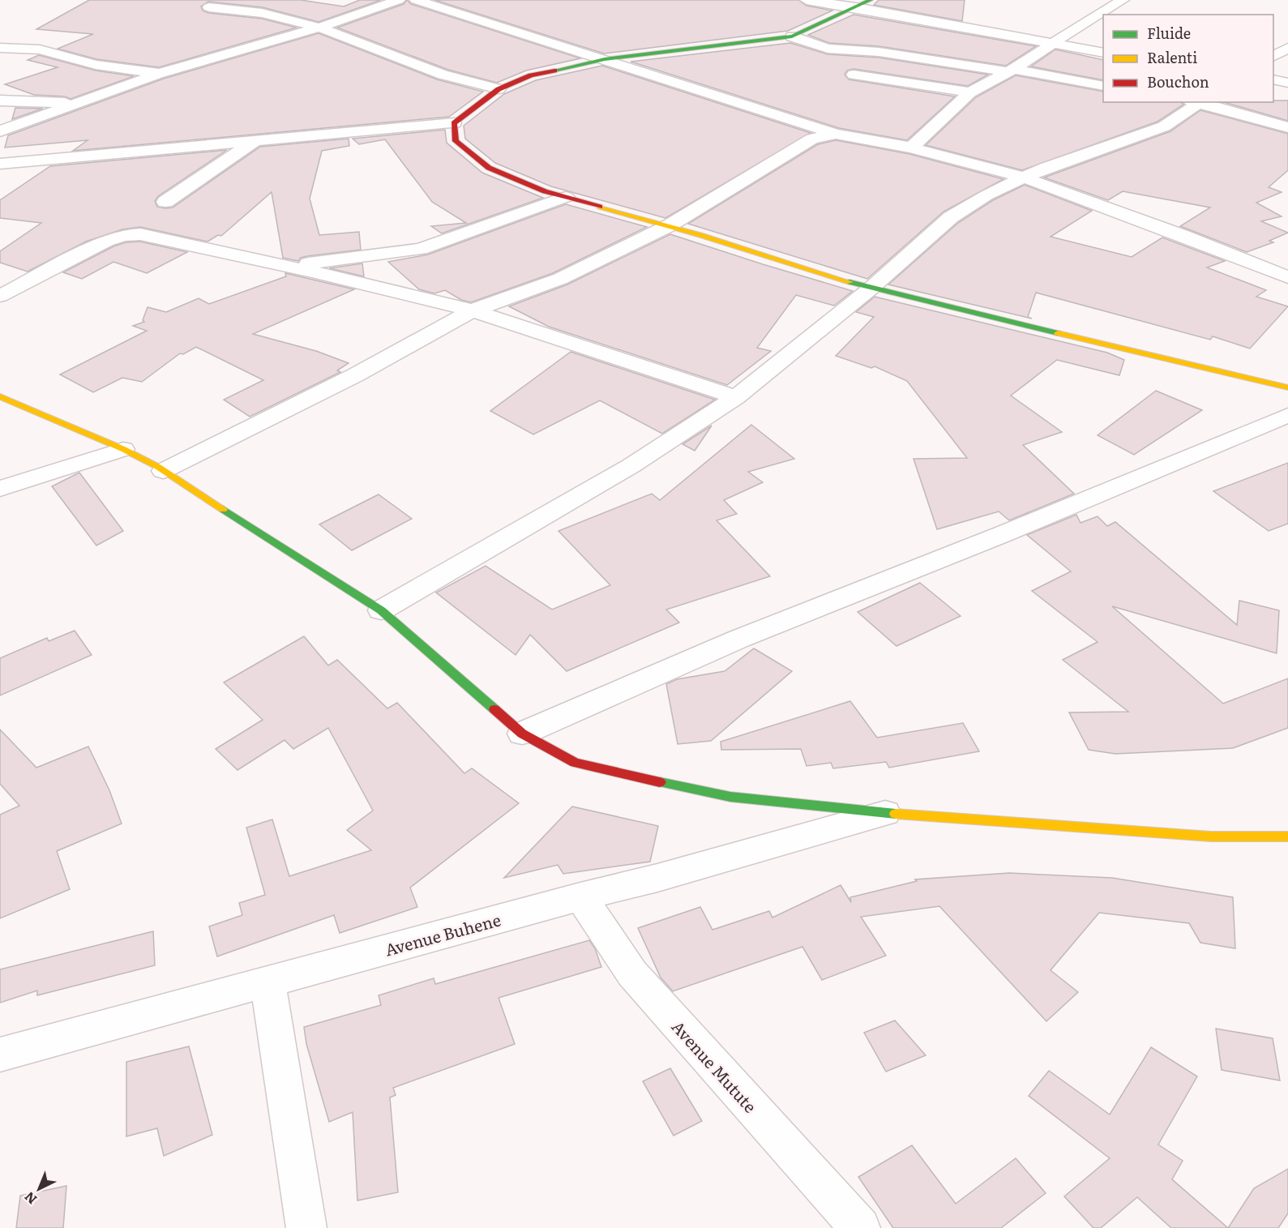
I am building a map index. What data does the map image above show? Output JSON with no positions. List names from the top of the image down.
{
  "streets": {
    "street": ["Avenue Buhene", "Avenue Mutute"]
  },
  "crossings": [
    ["Avenue Buhene", "Avenue Mutute"]
  ],
  "legend": ["Fluide", "Ralenti", "Bouchon"],
  "north": "bottom left"
}
